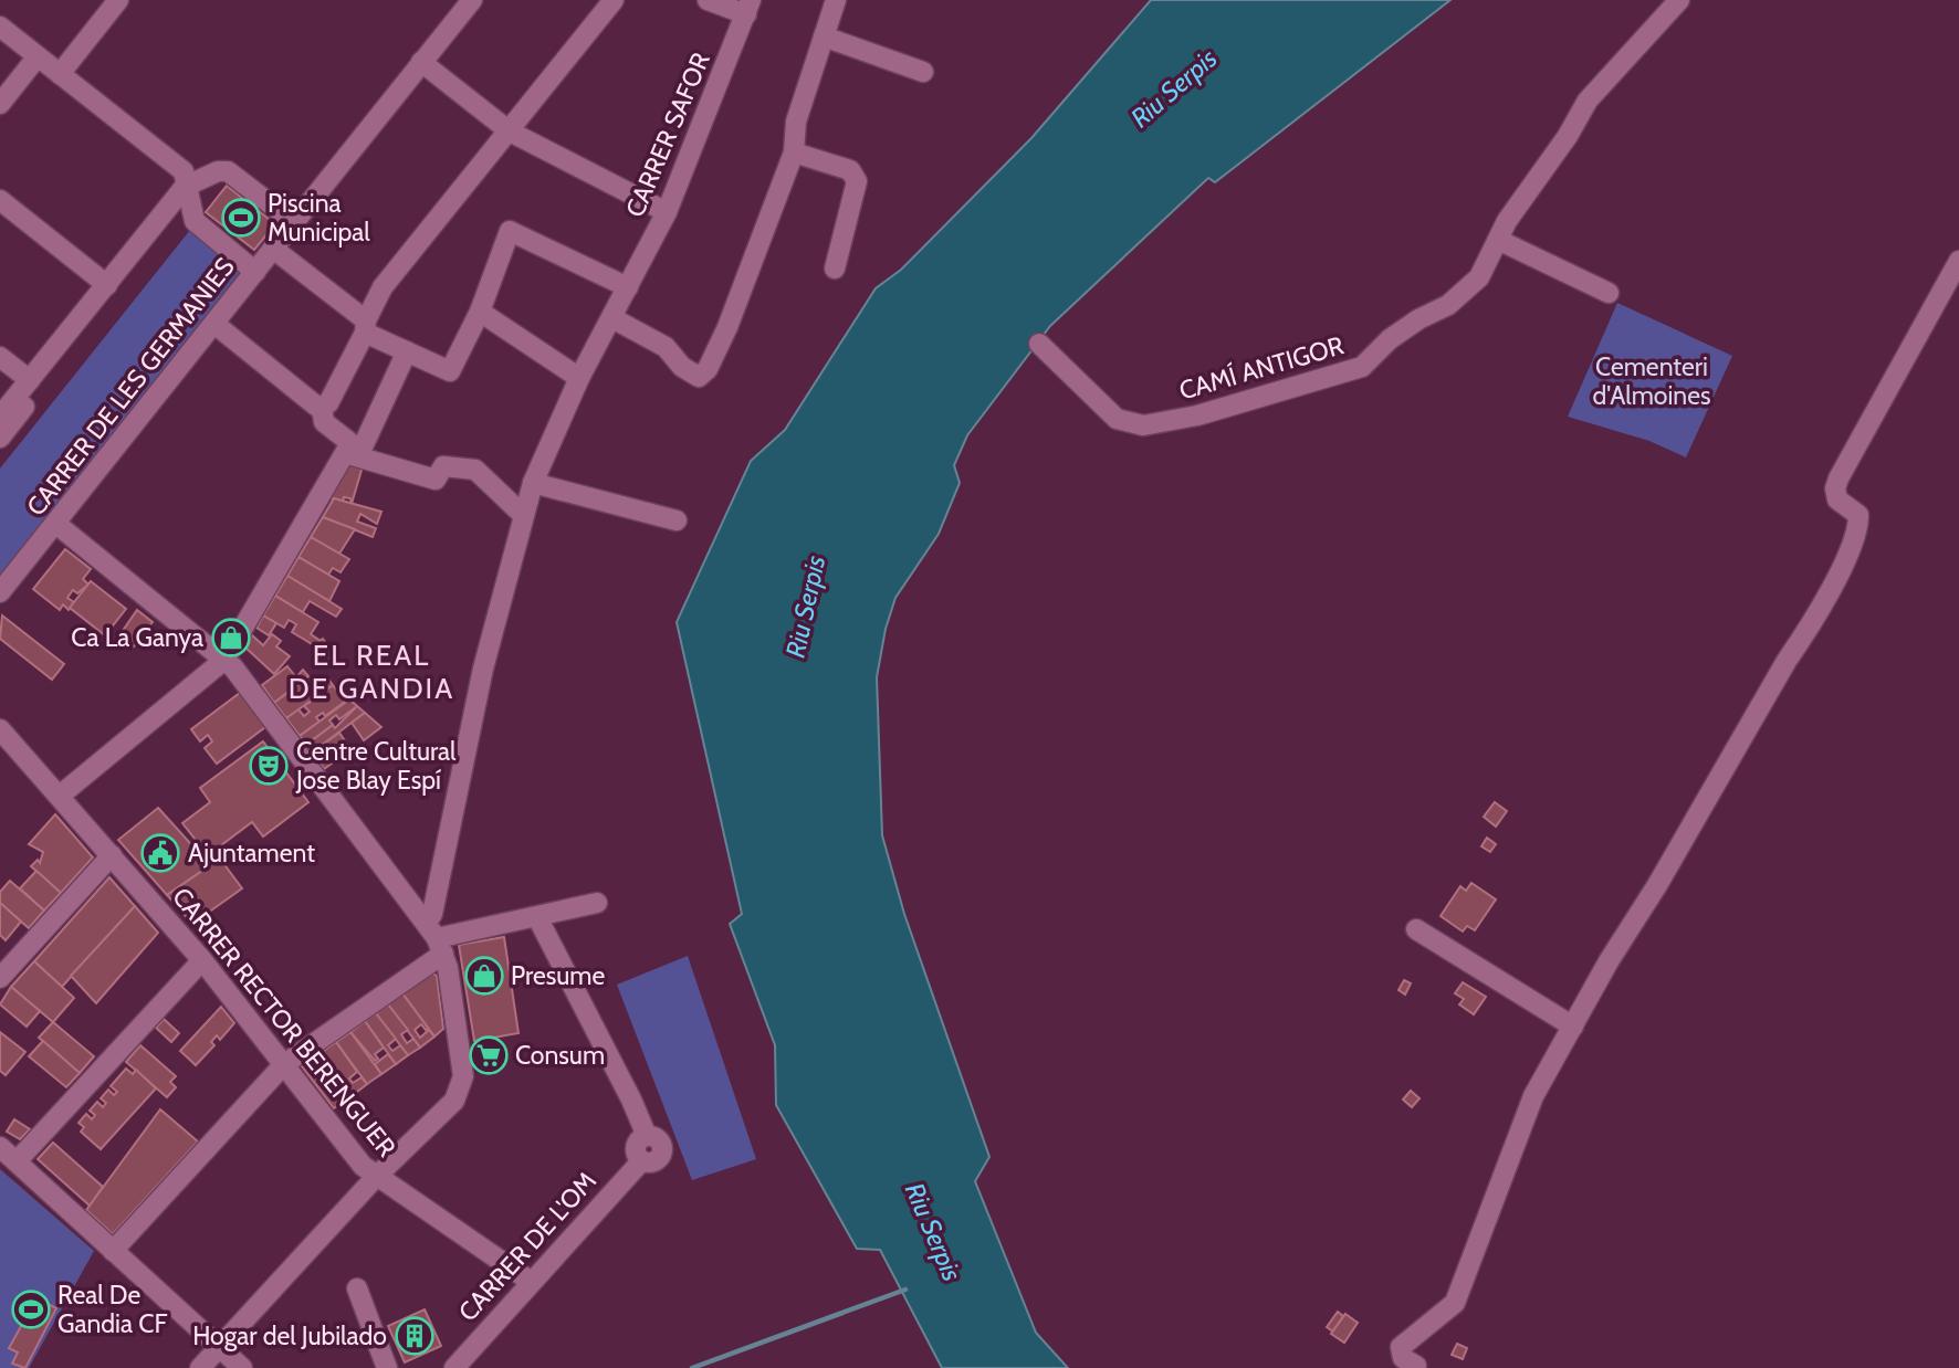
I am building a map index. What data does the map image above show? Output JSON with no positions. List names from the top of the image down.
{
  "streets": {
    "street": [
      "CARRER SAFOR",
      "CAMÍ ANTIGOR",
      "CARRER DE LES GERMANIES",
      "CARRER RECTOR BERENGUER",
      "CARRER DE L'OM"
    ]
  },
  "crossings": [
    ["CARRER RECTOR BERENGUER", "CARRER DE L'OM"]
  ],
  "districts": ["EL REAL DE GANDIA"],
  "water": ["Riu Serpis"],
  "parks": ["Cementeri d'Almoines"],
  "places": {
    "sports": ["Piscina Municipal", "Real De Gandia CF"],
    "shop": ["Ca La Ganya", "Presume"],
    "theatre": ["Centre Cultural Jose Blay Espí"],
    "public building": ["Ajuntament"],
    "supermarket": ["Consum"],
    "building": ["Hogar del Jubilado"]
  }
}
